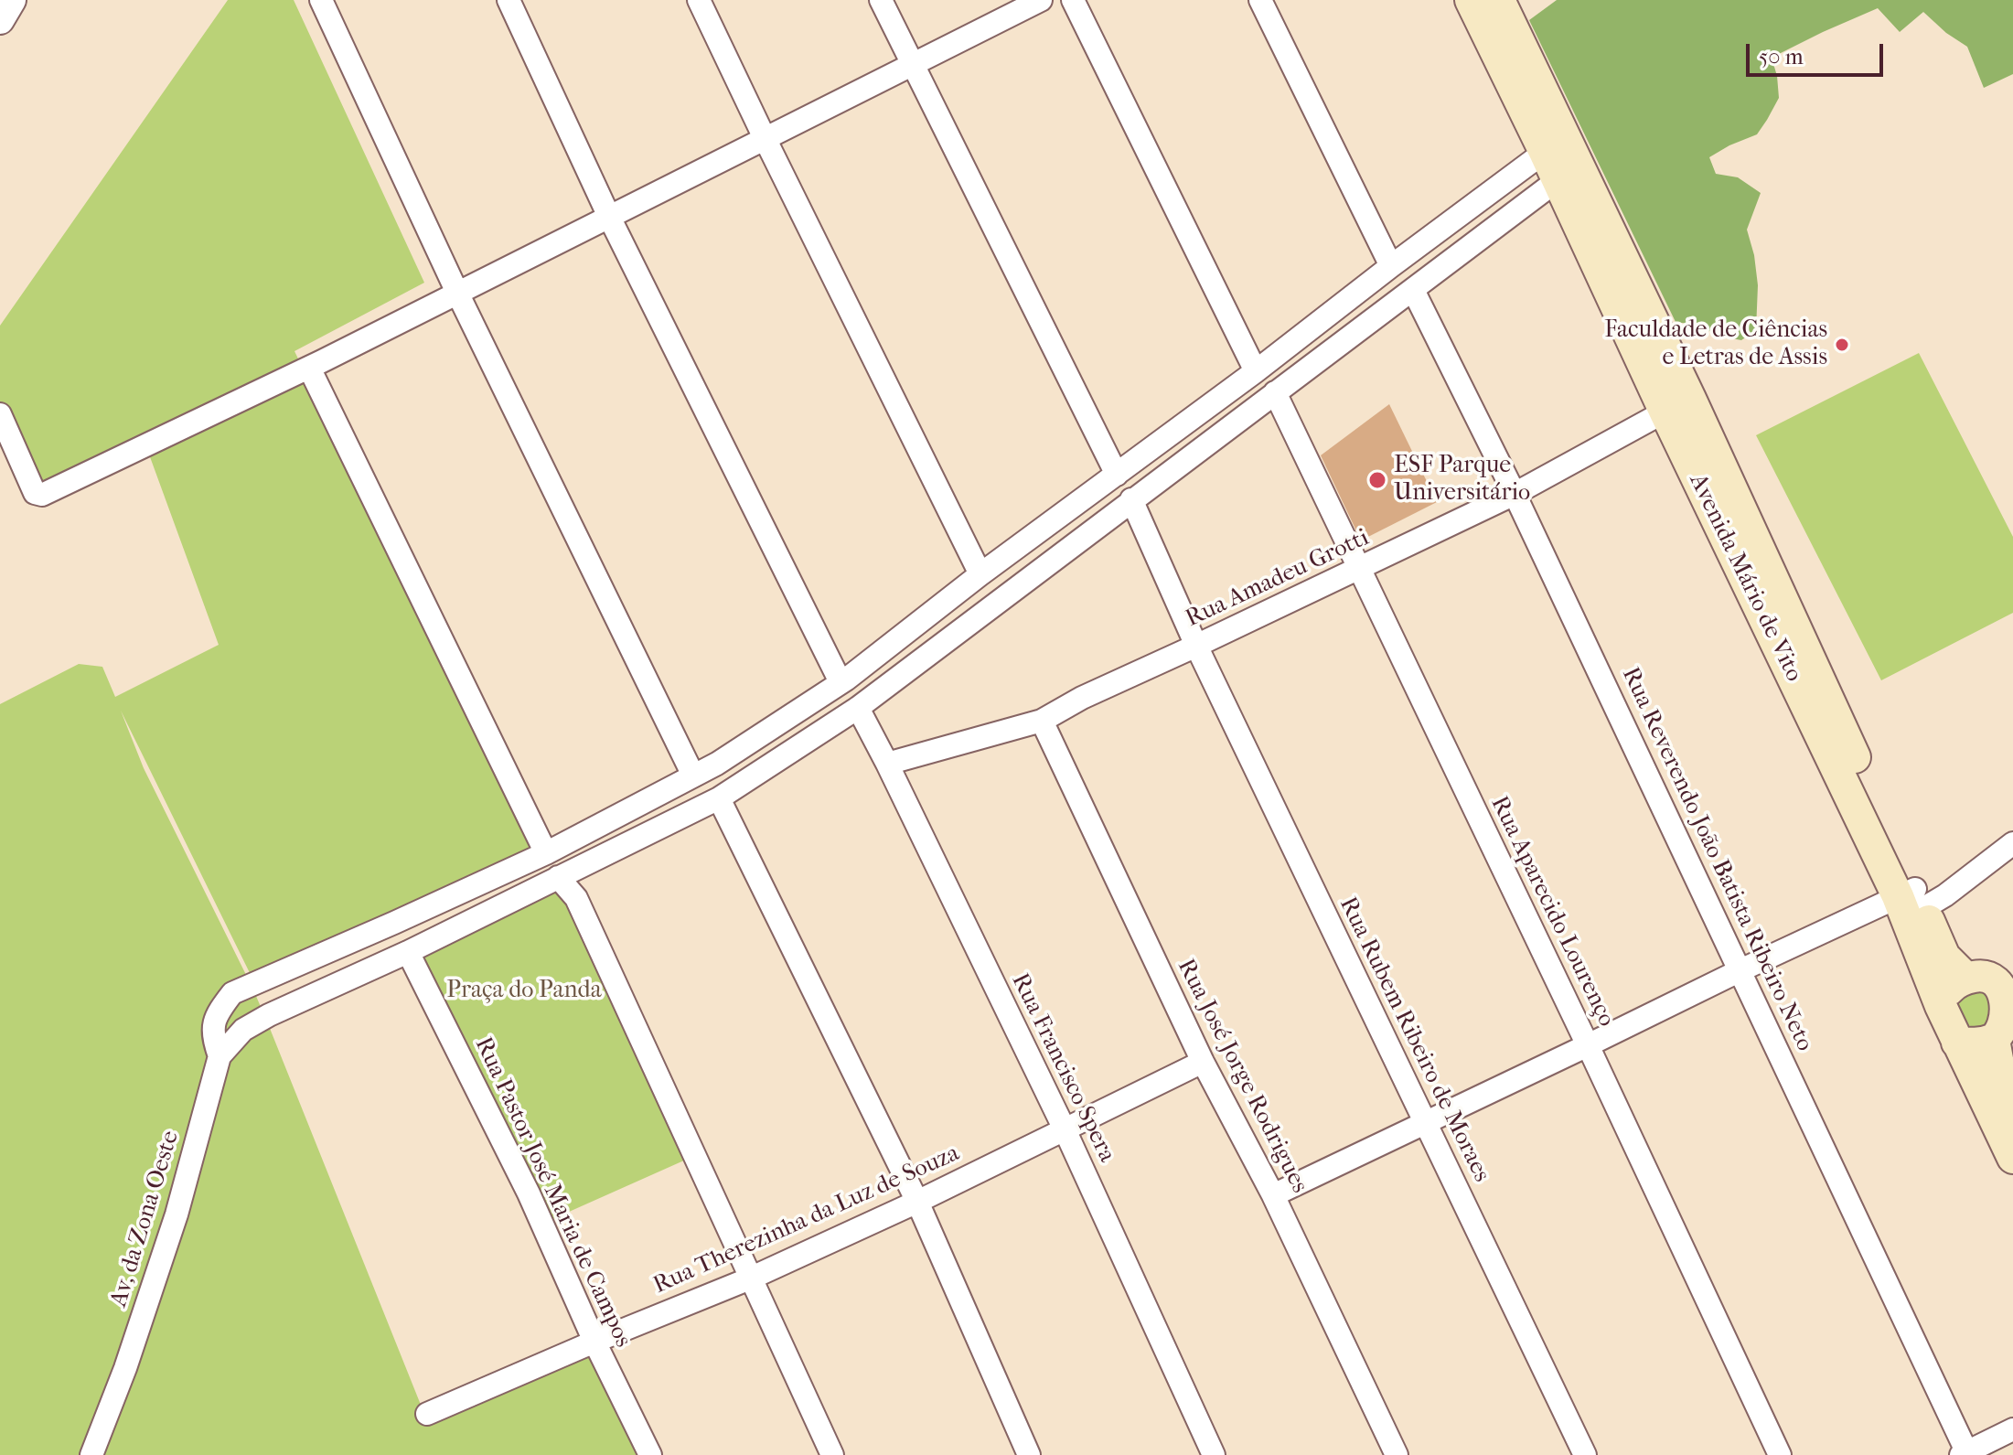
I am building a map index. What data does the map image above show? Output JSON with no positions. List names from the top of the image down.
{
  "streets": {
    "main road": ["Avenida Mário de Vito"],
    "street": [
      "Rua Amadeu Grotti",
      "Rua Reverendo João Batista Ribeiro Neto",
      "Rua Aparecido Lourenço",
      "Rua Rubem Ribeiro de Moraes",
      "Rua Francisco Spera",
      "Rua José Jorge Rodrigues",
      "Rua Pastor José Maria de Campos",
      "Av, da Zona Oeste",
      "Rua Therezinha da Luz de Souza"
    ]
  },
  "crossings": [
    ["Avenida Mário de Vito", "Rua Amadeu Grotti"],
    ["Avenida Mário de Vito", "Av, da Zona Oeste"],
    ["Rua Amadeu Grotti", "Rua Reverendo João Batista Ribeiro Neto"],
    ["Rua Amadeu Grotti", "Rua Aparecido Lourenço"],
    ["Rua Amadeu Grotti", "Rua Rubem Ribeiro de Moraes"],
    ["Rua Amadeu Grotti", "Rua Francisco Spera"],
    ["Rua Amadeu Grotti", "Rua José Jorge Rodrigues"],
    ["Rua Reverendo João Batista Ribeiro Neto", "Av, da Zona Oeste"],
    ["Rua Aparecido Lourenço", "Av, da Zona Oeste"],
    ["Rua Rubem Ribeiro de Moraes", "Av, da Zona Oeste"],
    ["Rua Francisco Spera", "Av, da Zona Oeste"],
    ["Rua Francisco Spera", "Rua Therezinha da Luz de Souza"],
    ["Rua José Jorge Rodrigues", "Rua Therezinha da Luz de Souza"],
    ["Rua Pastor José Maria de Campos", "Av, da Zona Oeste"],
    ["Rua Pastor José Maria de Campos", "Rua Therezinha da Luz de Souza"]
  ],
  "parks": ["Praça do Panda"],
  "places": ["Faculdade de Ciências e Letras de Assis", "ESF Parque Universitário"],
  "scale_bar": "50 m"
}
